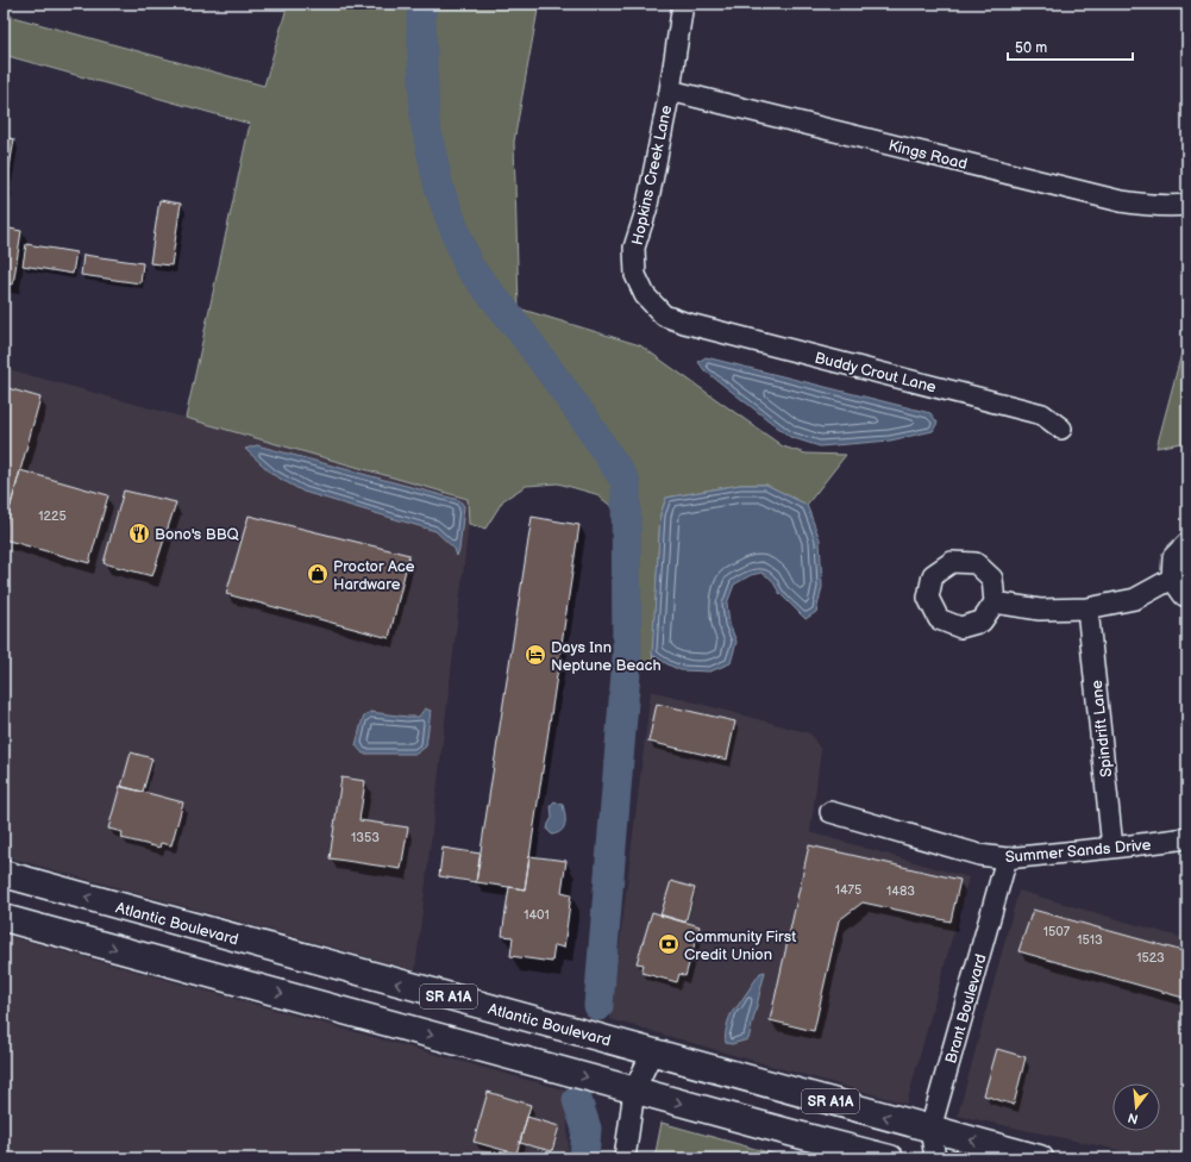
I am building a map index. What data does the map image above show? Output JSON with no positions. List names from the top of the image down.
{
  "streets": {
    "highway": ["Atlantic Boulevard", "SR A1A"],
    "street": [
      "Kings Road",
      "Hopkins Creek Lane",
      "Buddy Crout Lane",
      "Spindrift Lane",
      "Summer Sands Drive",
      "Brant Boulevard"
    ]
  },
  "crossings": [
    ["Kings Road", "Hopkins Creek Lane"],
    ["Hopkins Creek Lane", "Buddy Crout Lane"],
    ["Spindrift Lane", "Summer Sands Drive"],
    ["Summer Sands Drive", "Brant Boulevard"],
    ["Atlantic Boulevard", "Brant Boulevard"]
  ],
  "places": {
    "restaurant": ["Bono's BBQ"],
    "shop": ["Proctor Ace Hardware"],
    "hotel": ["Days Inn Neptune Beach"],
    "bank": ["Community First Credit Union"]
  },
  "house_numbers": [
    "1225",
    "1353",
    "1475",
    "1483",
    "1401",
    "1507",
    "1513",
    "1523"
  ],
  "scale_bar": "50 m",
  "north": "bottom"
}
